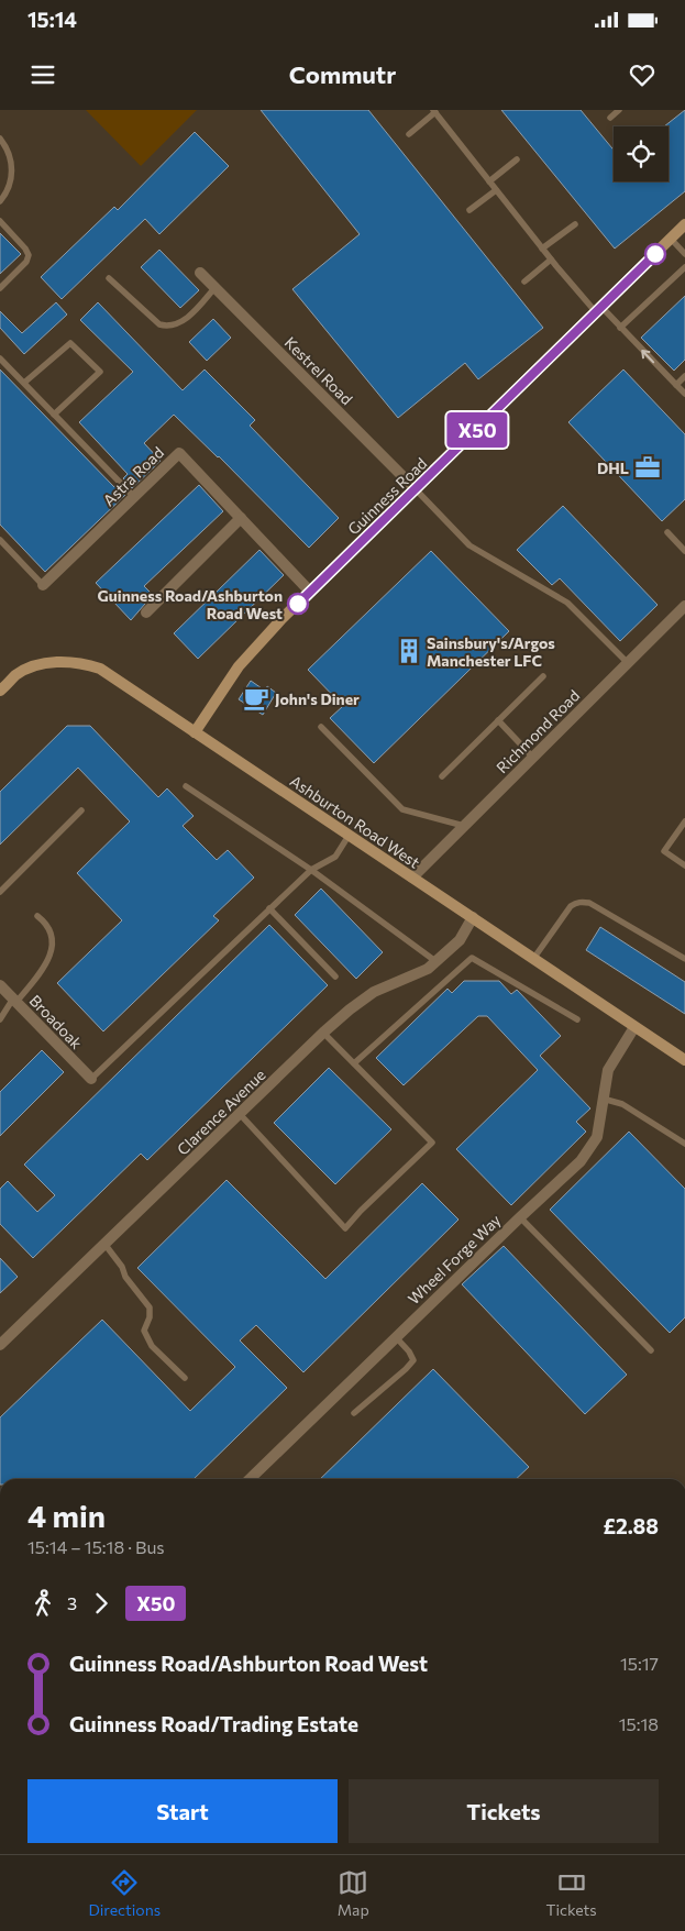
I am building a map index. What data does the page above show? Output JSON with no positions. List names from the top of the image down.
{
  "streets": {
    "main road": ["Guinness Road", "Ashburton Road West"],
    "street": [
      "Kestrel Road",
      "Astra Road",
      "Richmond Road",
      "Broadoak",
      "Clarence Avenue",
      "Wheel Forge Way"
    ]
  },
  "crossings": [
    ["Kestrel Road", "Guinness Road"],
    ["Astra Road", "Guinness Road"],
    ["Guinness Road", "Ashburton Road West"],
    ["Richmond Road", "Ashburton Road West"],
    ["Ashburton Road West", "Clarence Avenue"],
    ["Ashburton Road West", "Wheel Forge Way"]
  ],
  "places": {
    "office": ["DHL"],
    "other": ["Guinness Road/Ashburton Road West"],
    "building": ["Sainsbury's/Argos Manchester LFC"],
    "cafe": ["John's Diner"]
  },
  "lines": ["bus line X50"],
  "page": {
    "status": "15:14",
    "header": "Commutr",
    "on_map": "X50",
    "heading": ["4 min", "15:14 – 15:18 · Bus", "£2.88"],
    "legs": ["3", "X50"],
    "list": [
      {
        "name": "Guinness Road/Ashburton Road West",
        "value": "15:17"
      },
      {
        "name": "Guinness Road/Trading Estate",
        "value": "15:18"
      }
    ],
    "buttons": ["Start", "Tickets"],
    "tabs": ["Directions", "Map", "Tickets"]
  }
}
